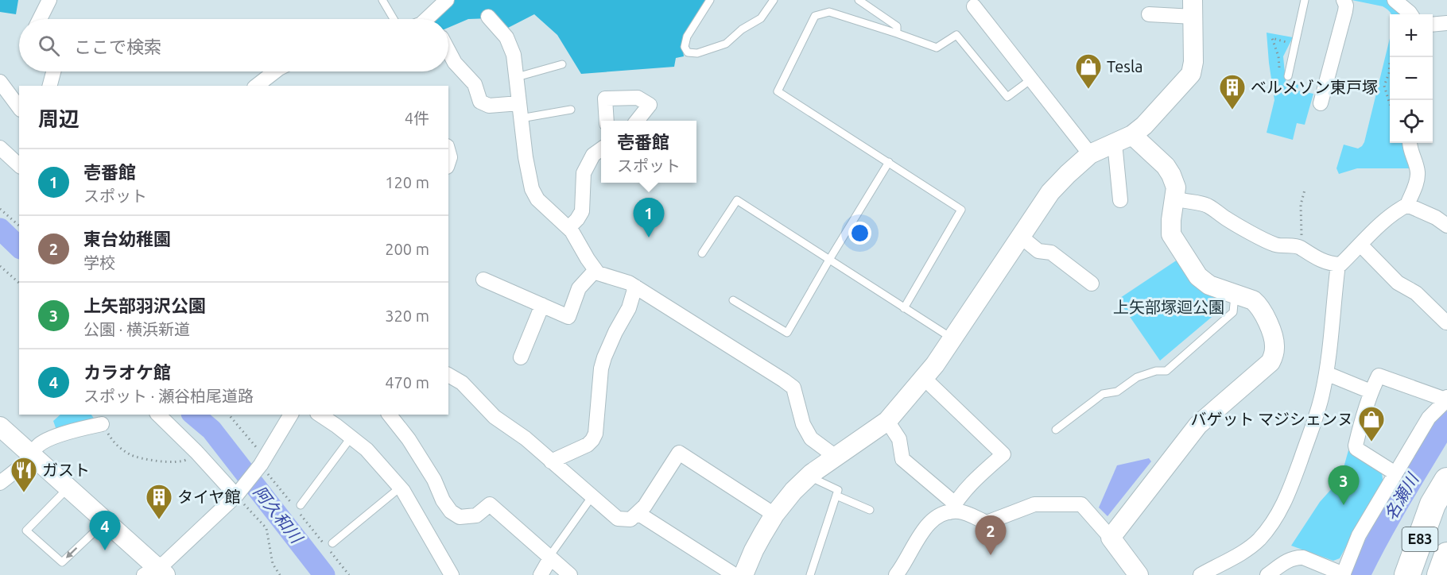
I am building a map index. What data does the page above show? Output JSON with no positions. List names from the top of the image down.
{
  "streets": {
    "highway": ["E83"]
  },
  "water": ["名瀬川", "阿久和川"],
  "parks": ["上矢部塚迴公園"],
  "places": {
    "shop": ["Tesla", "バゲット マジシェンヌ"],
    "building": ["ベルメゾン東戸塚", "タイヤ館"],
    "restaurant": ["ガスト"]
  },
  "page": {
    "map_buttons": ["+", "−"],
    "search": "ここで検索",
    "heading": ["周辺", "4件"],
    "popup": ["壱番館", "スポット"],
    "list": [
      {
        "mark": "1",
        "name": "壱番館",
        "note": "スポット",
        "value": "120 m"
      },
      {
        "mark": "2",
        "name": "東台幼稚園",
        "note": "学校",
        "value": "200 m"
      },
      {
        "mark": "3",
        "name": "上矢部羽沢公園",
        "note": "公園 · 横浜新道",
        "value": "320 m"
      },
      {
        "mark": "4",
        "name": "カラオケ館",
        "note": "スポット · 瀬谷柏尾道路",
        "value": "470 m"
      }
    ],
    "pins": [
      "1",
      "3",
      "4",
      "2"
    ]
  }
}
